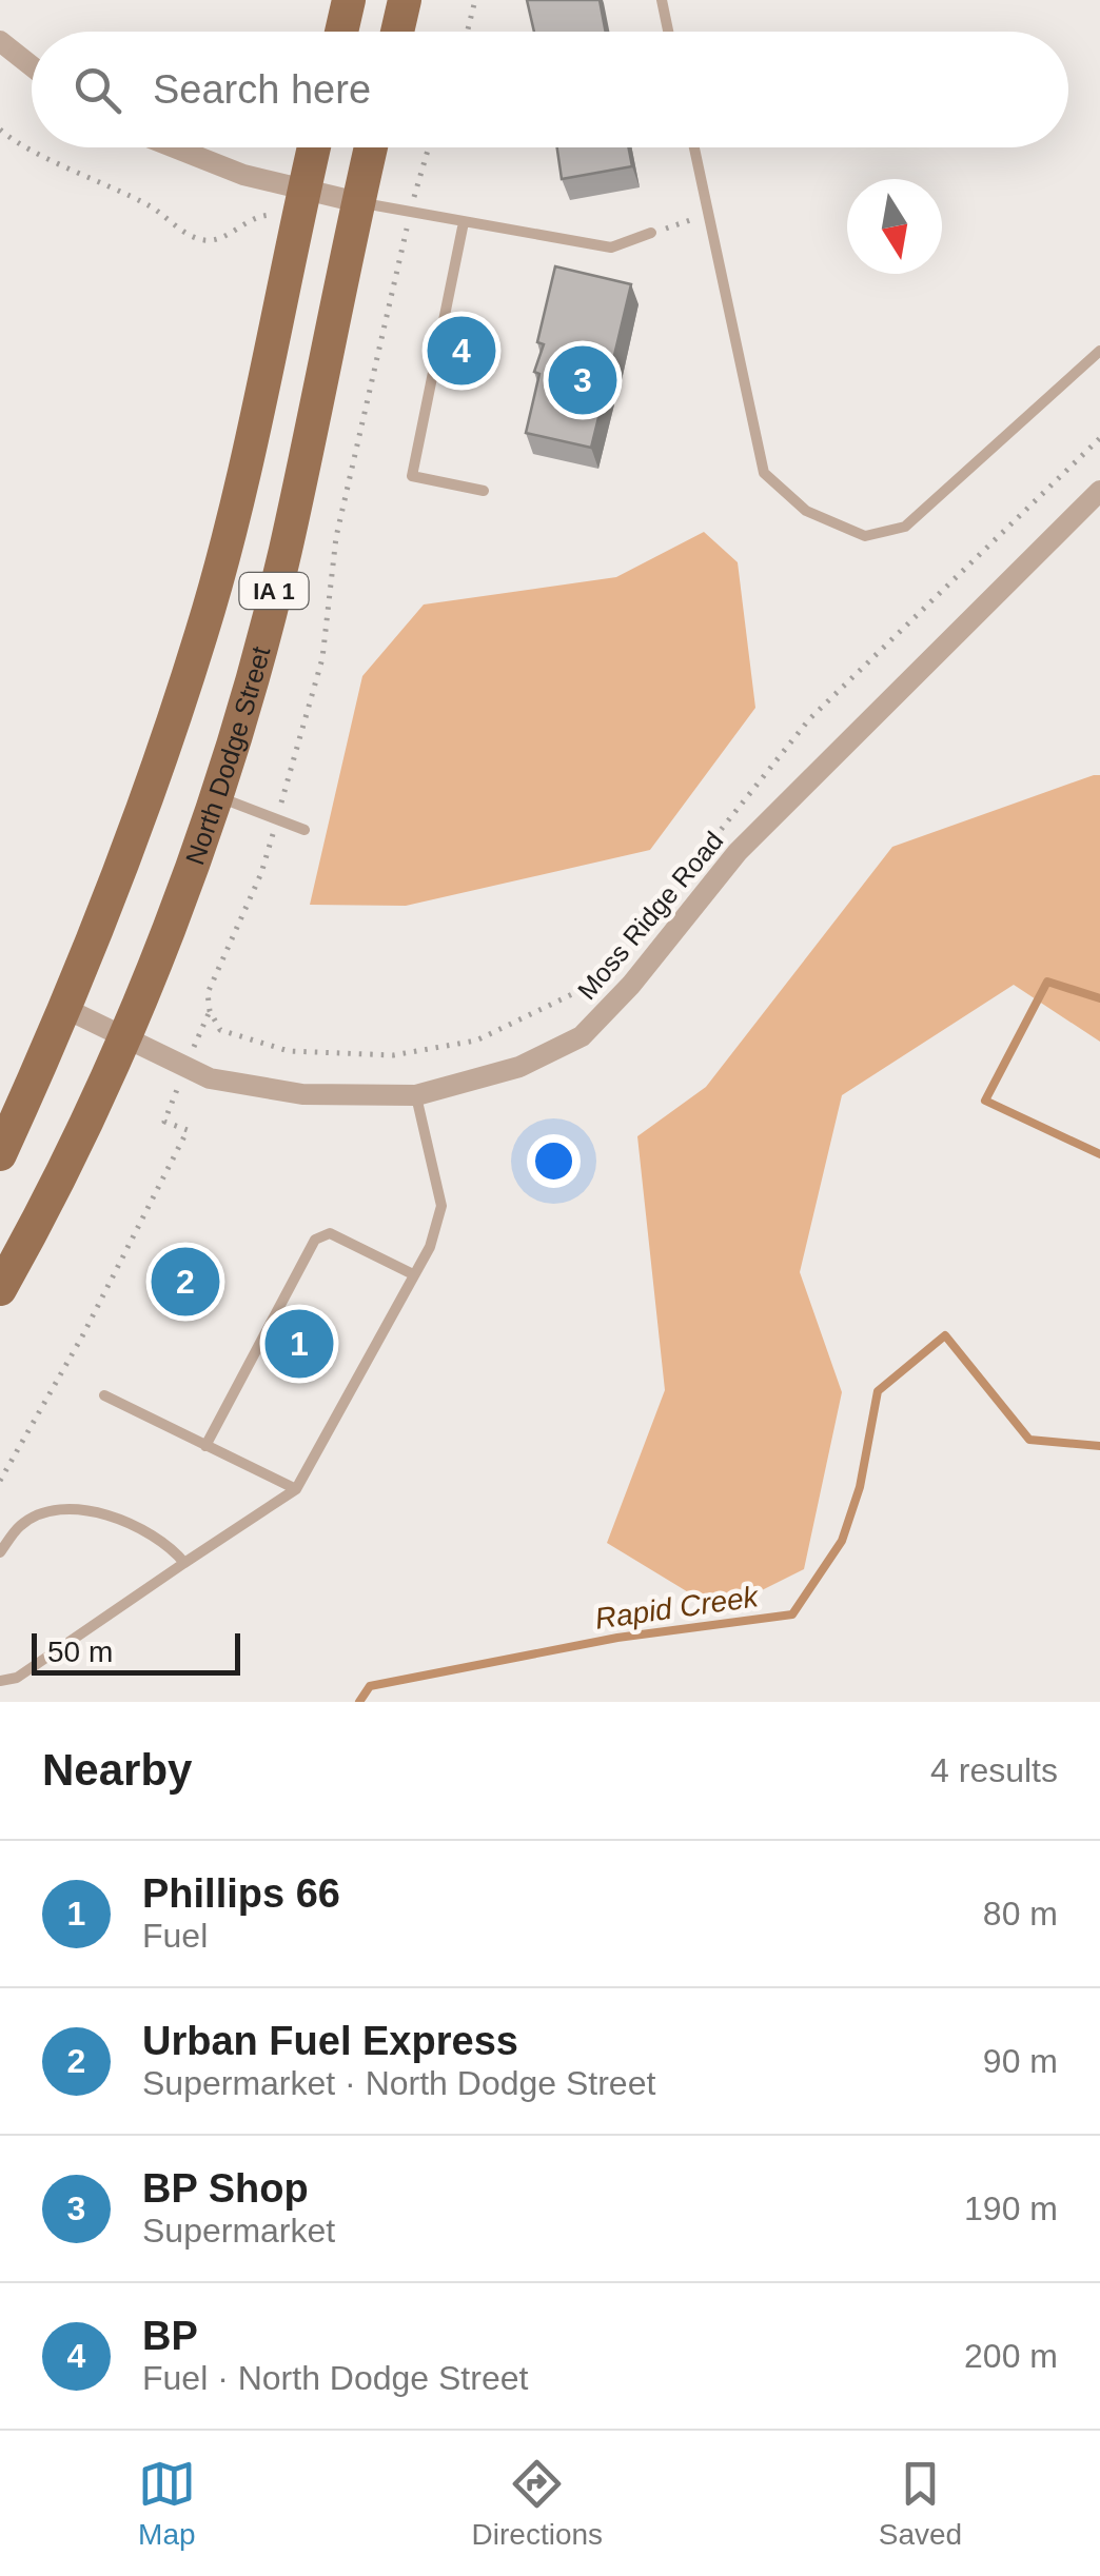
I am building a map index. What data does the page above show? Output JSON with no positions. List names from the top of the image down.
{
  "streets": {
    "main road": ["IA 1", "North Dodge Street"],
    "street": ["Moss Ridge Road"]
  },
  "crossings": [
    ["IA 1", "Moss Ridge Road"],
    ["North Dodge Street", "Moss Ridge Road"]
  ],
  "water": ["Rapid Creek"],
  "scale_bar": "50 m",
  "north": "bottom",
  "page": {
    "search": "Search here",
    "pins": [
      "4",
      "3",
      "2",
      "1"
    ],
    "scale": "50 m",
    "heading": ["Nearby", "4 results"],
    "list": [
      {
        "mark": "1",
        "name": "Phillips 66",
        "note": "Fuel",
        "value": "80 m"
      },
      {
        "mark": "2",
        "name": "Urban Fuel Express",
        "note": "Supermarket · North Dodge Street",
        "value": "90 m"
      },
      {
        "mark": "3",
        "name": "BP Shop",
        "note": "Supermarket",
        "value": "190 m"
      },
      {
        "mark": "4",
        "name": "BP",
        "note": "Fuel · North Dodge Street",
        "value": "200 m"
      }
    ],
    "nav": ["Map", "Directions", "Saved"]
  }
}
